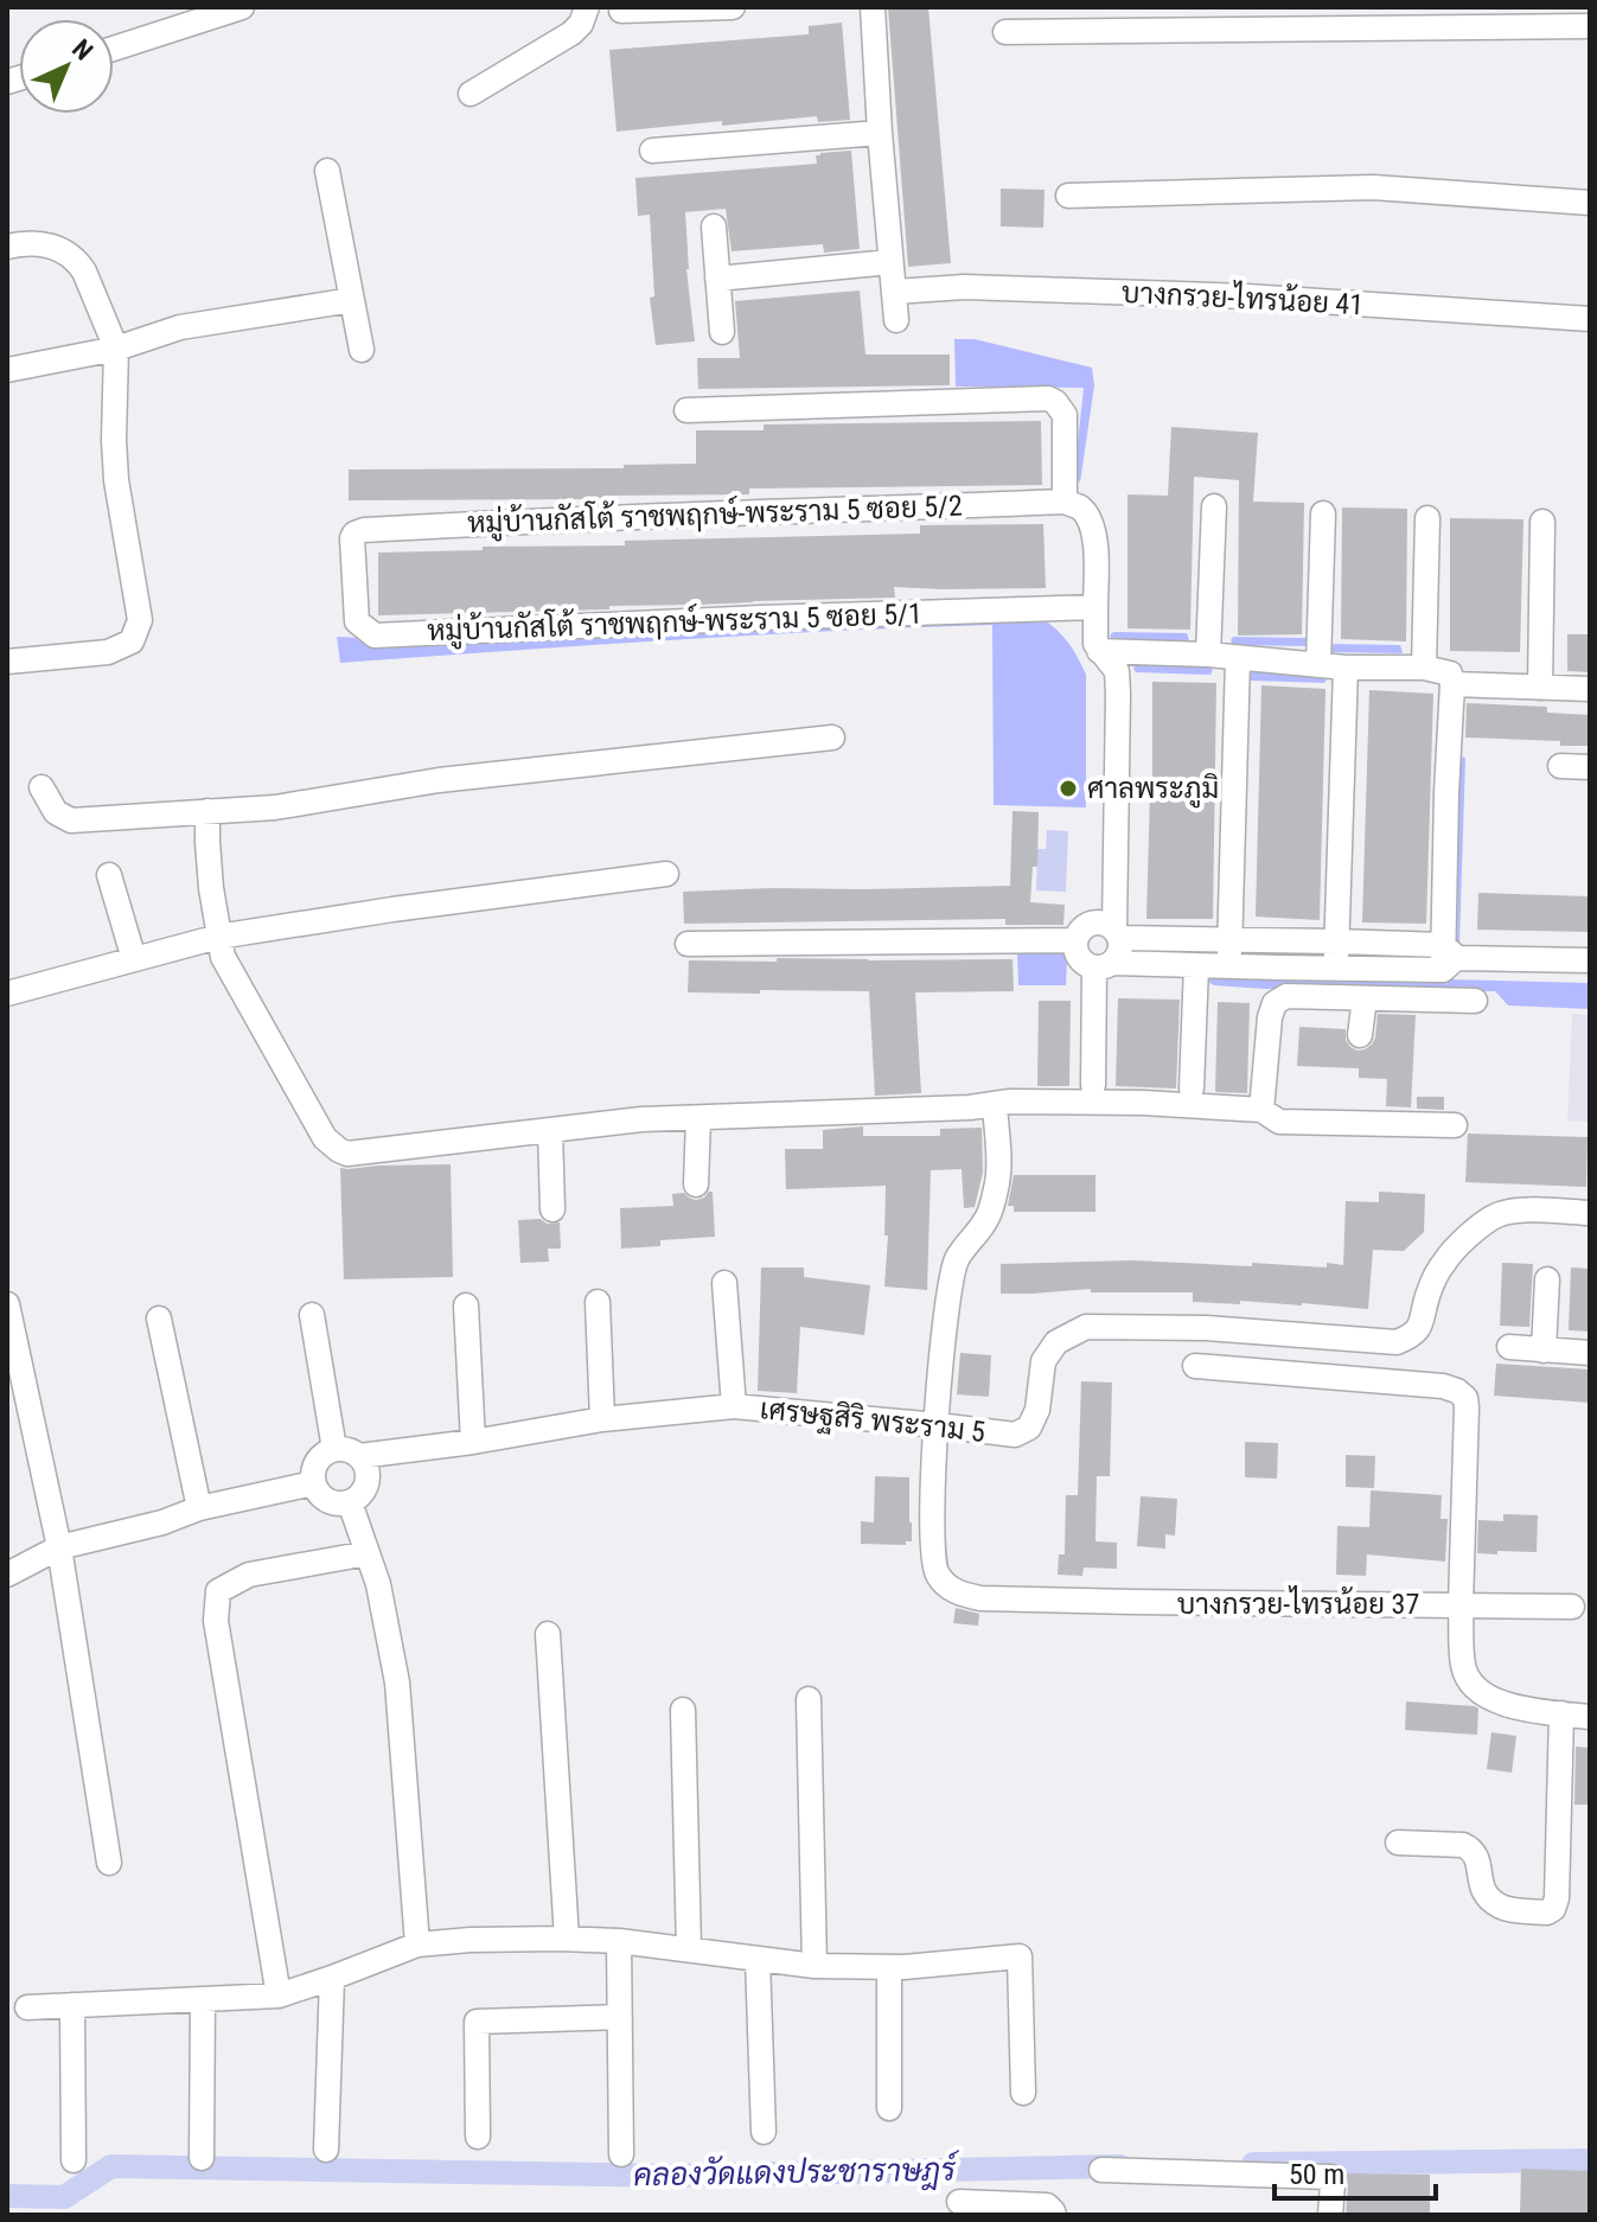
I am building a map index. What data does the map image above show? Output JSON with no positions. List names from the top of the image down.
{
  "streets": {
    "street": [
      "บางกรวย-ไทรน้อย 41",
      "หมู่บ้านกัสโต้ ราชพฤกษ์-พระราม 5 ซอย 5/2",
      "หมู่บ้านกัสโต้ ราชพฤกษ์-พระราม 5 ซอย 5/1",
      "เศรษฐสิริ พระราม 5",
      "บางกรวย-ไทรน้อย 37"
    ]
  },
  "crossings": [
    ["หมู่บ้านกัสโต้ ราชพฤกษ์-พระราม 5 ซอย 5/2", "หมู่บ้านกัสโต้ ราชพฤกษ์-พระราม 5 ซอย 5/1"],
    ["เศรษฐสิริ พระราม 5", "บางกรวย-ไทรน้อย 37"]
  ],
  "water": ["คลองวัดแดงประชาราษฎร์"],
  "places": ["ศาลพระภูมิ"],
  "scale_bar": "50 m",
  "north": "top right"
}
